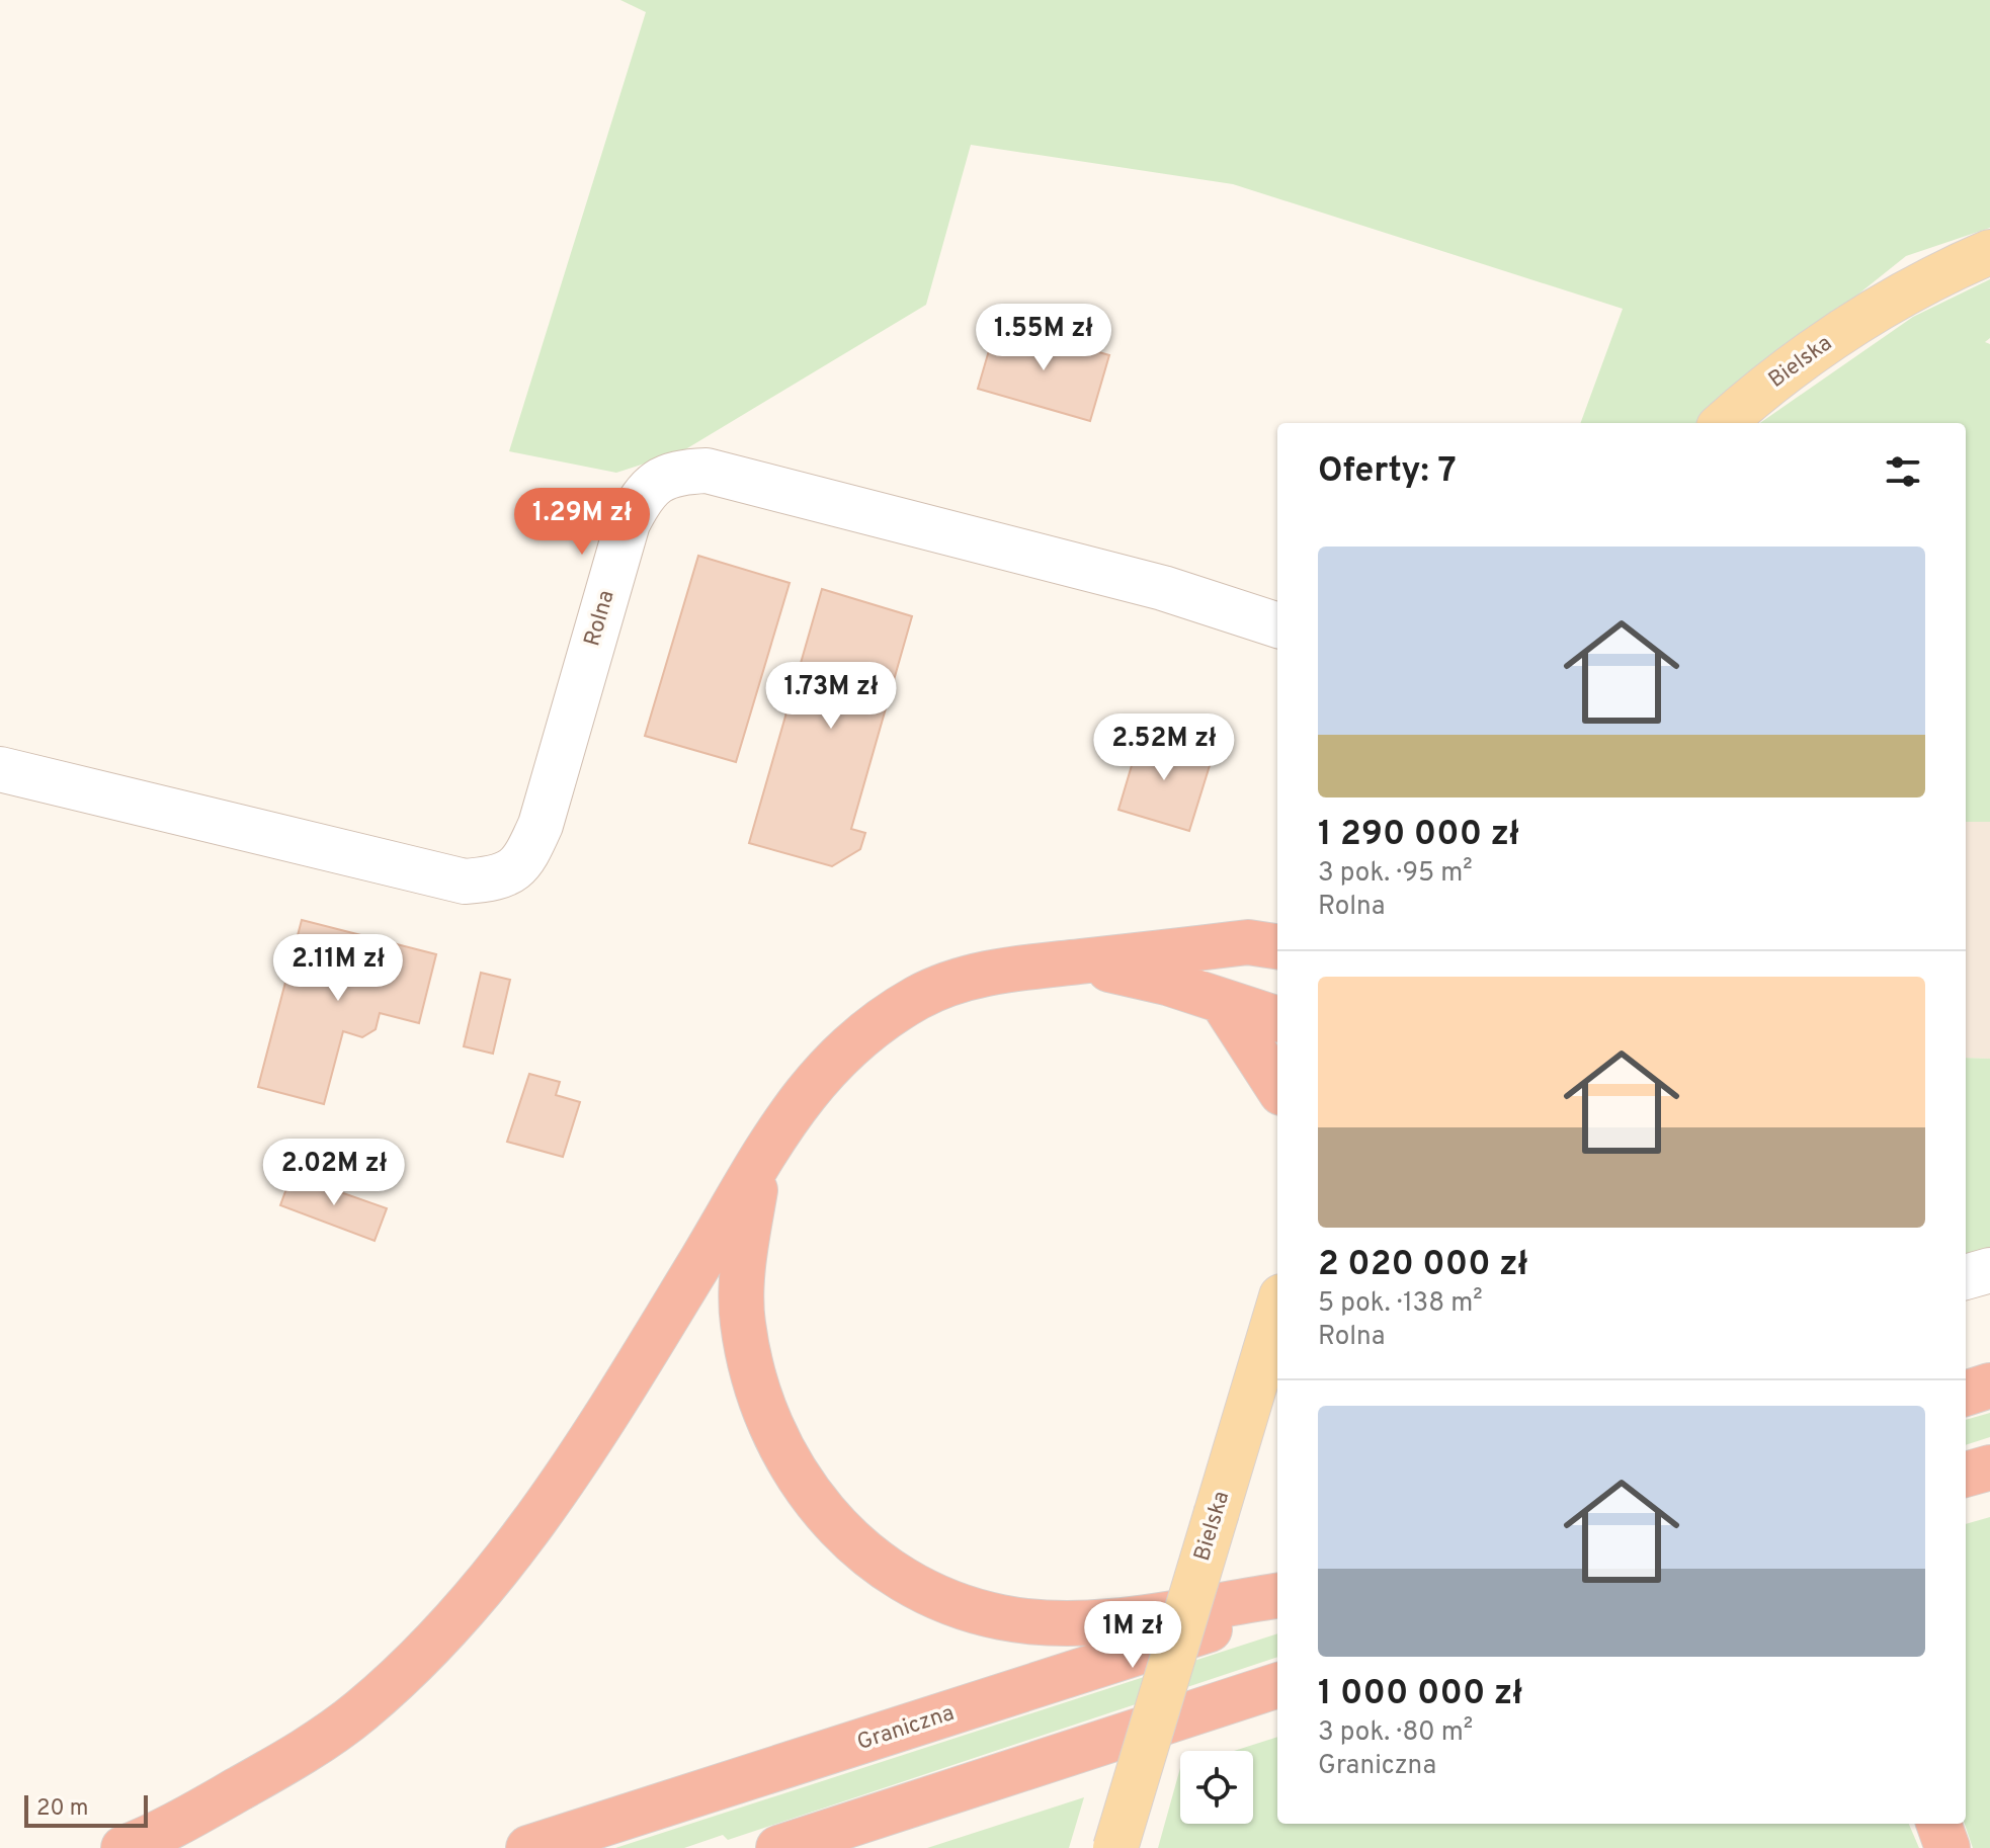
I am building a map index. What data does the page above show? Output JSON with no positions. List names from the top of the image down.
{
  "streets": {
    "highway": ["Graniczna"],
    "main road": ["Bielska"],
    "street": ["Rolna"]
  },
  "scale_bar": "20 m",
  "page": {
    "price": [
      "1.55M zł",
      "1.29M zł",
      "1.73M zł",
      "2.52M zł",
      "2.11M zł",
      "2.02M zł",
      "1M zł"
    ],
    "heading": "Oferty: 7",
    "list": [
      {
        "name": "1 290 000 zł",
        "note": "3 pok. · 95 m² · Rolna"
      },
      {
        "name": "2 020 000 zł",
        "note": "5 pok. · 138 m² · Rolna"
      },
      {
        "name": "1 000 000 zł",
        "note": "3 pok. · 80 m² · Graniczna"
      }
    ],
    "scale": "20 m"
  }
}
